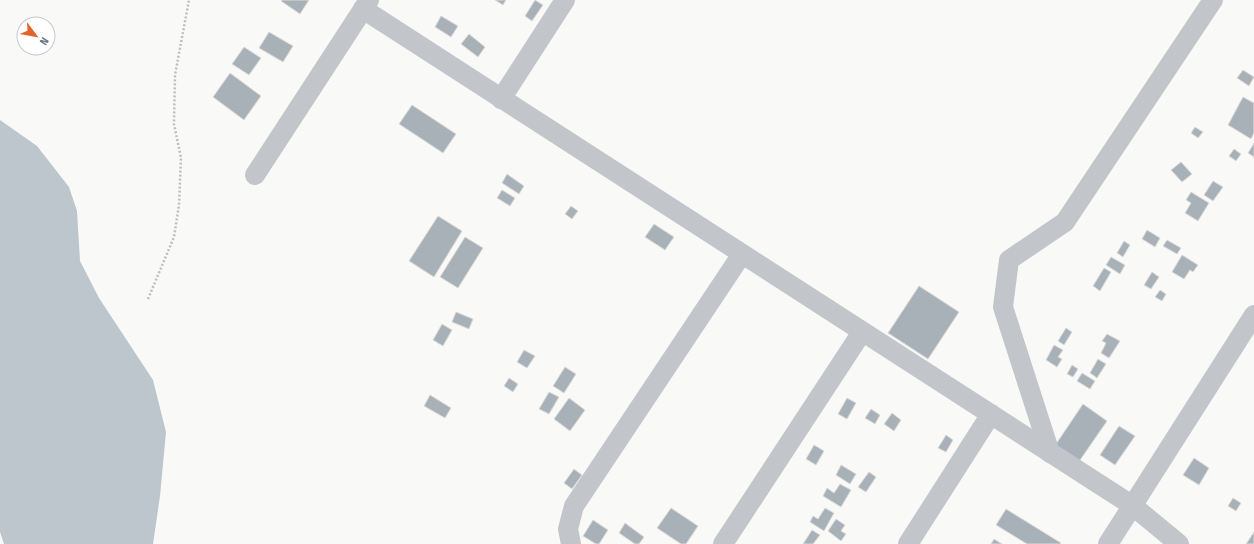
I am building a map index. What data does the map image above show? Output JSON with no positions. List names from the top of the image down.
{
  "north": "bottom right"
}
